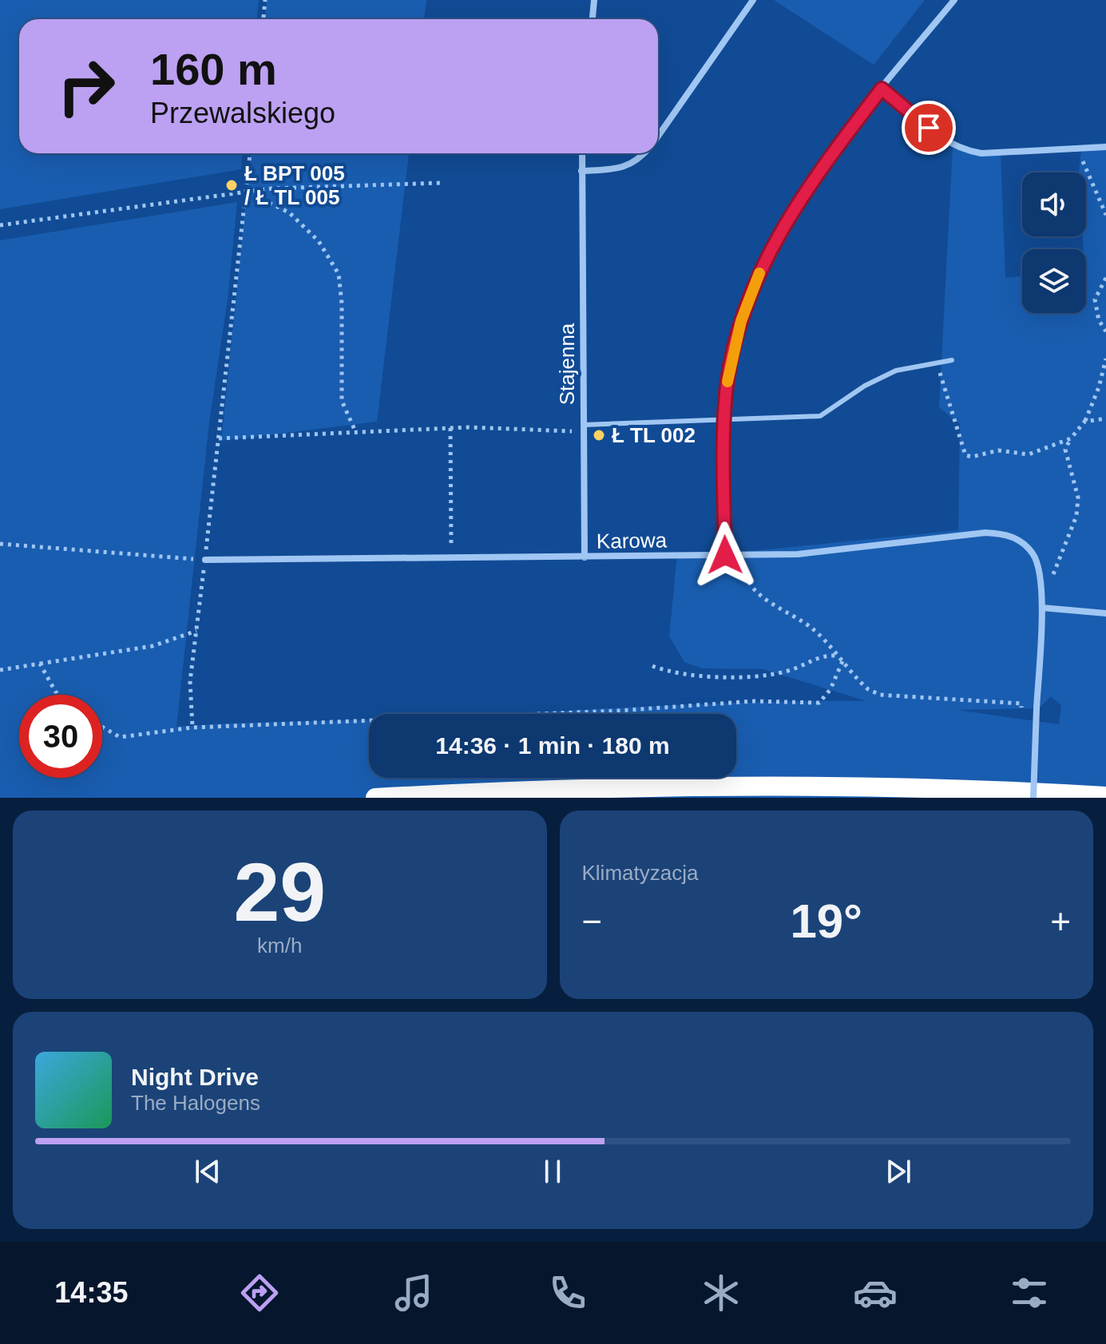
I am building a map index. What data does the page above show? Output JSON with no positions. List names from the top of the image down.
{
  "streets": {
    "street": ["Stajenna", "Karowa"]
  },
  "crossings": [
    ["Stajenna", "Karowa"]
  ],
  "places": ["Ł BPT 005 / Ł TL 005", "Ł TL 002"],
  "page": {
    "turn": ["160 m", "Przewalskiego"],
    "limit": "30",
    "trip": "14:36 · 1 min · 180 m",
    "tile": [
      ["29", "km/h"],
      "Klimatyzacja"
    ],
    "heat": ["−", "19°", "+"],
    "song": ["Night Drive", "The Halogens"],
    "tabs": "14:35"
  }
}
